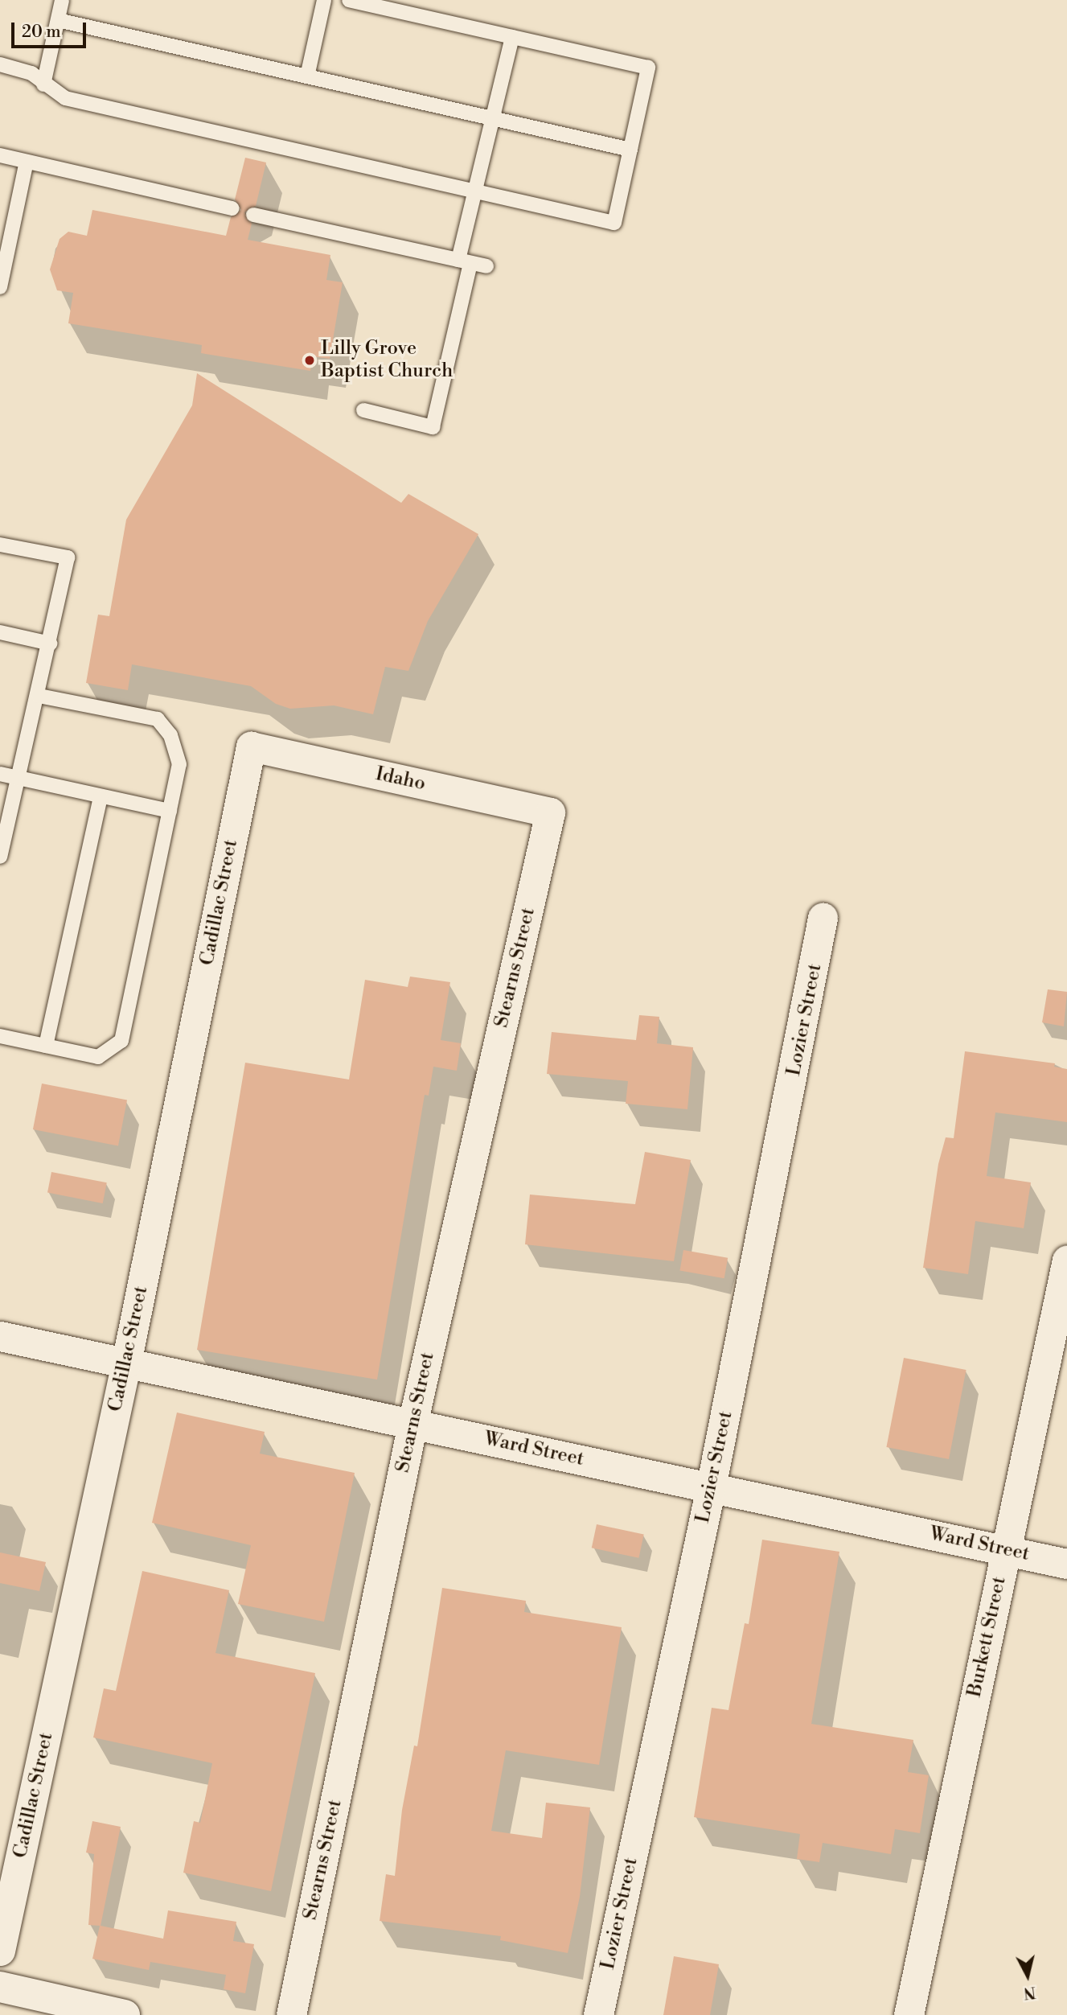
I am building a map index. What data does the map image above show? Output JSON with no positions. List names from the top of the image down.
{
  "streets": {
    "street": [
      "Idaho",
      "Cadillac Street",
      "Stearns Street",
      "Lozier Street",
      "Ward Street",
      "Burkett Street"
    ]
  },
  "crossings": [
    ["Idaho", "Cadillac Street"],
    ["Idaho", "Stearns Street"],
    ["Cadillac Street", "Ward Street"],
    ["Stearns Street", "Ward Street"],
    ["Lozier Street", "Ward Street"],
    ["Ward Street", "Burkett Street"]
  ],
  "places": ["Lilly Grove Baptist Church"],
  "scale_bar": "20 m",
  "north": "bottom"
}
